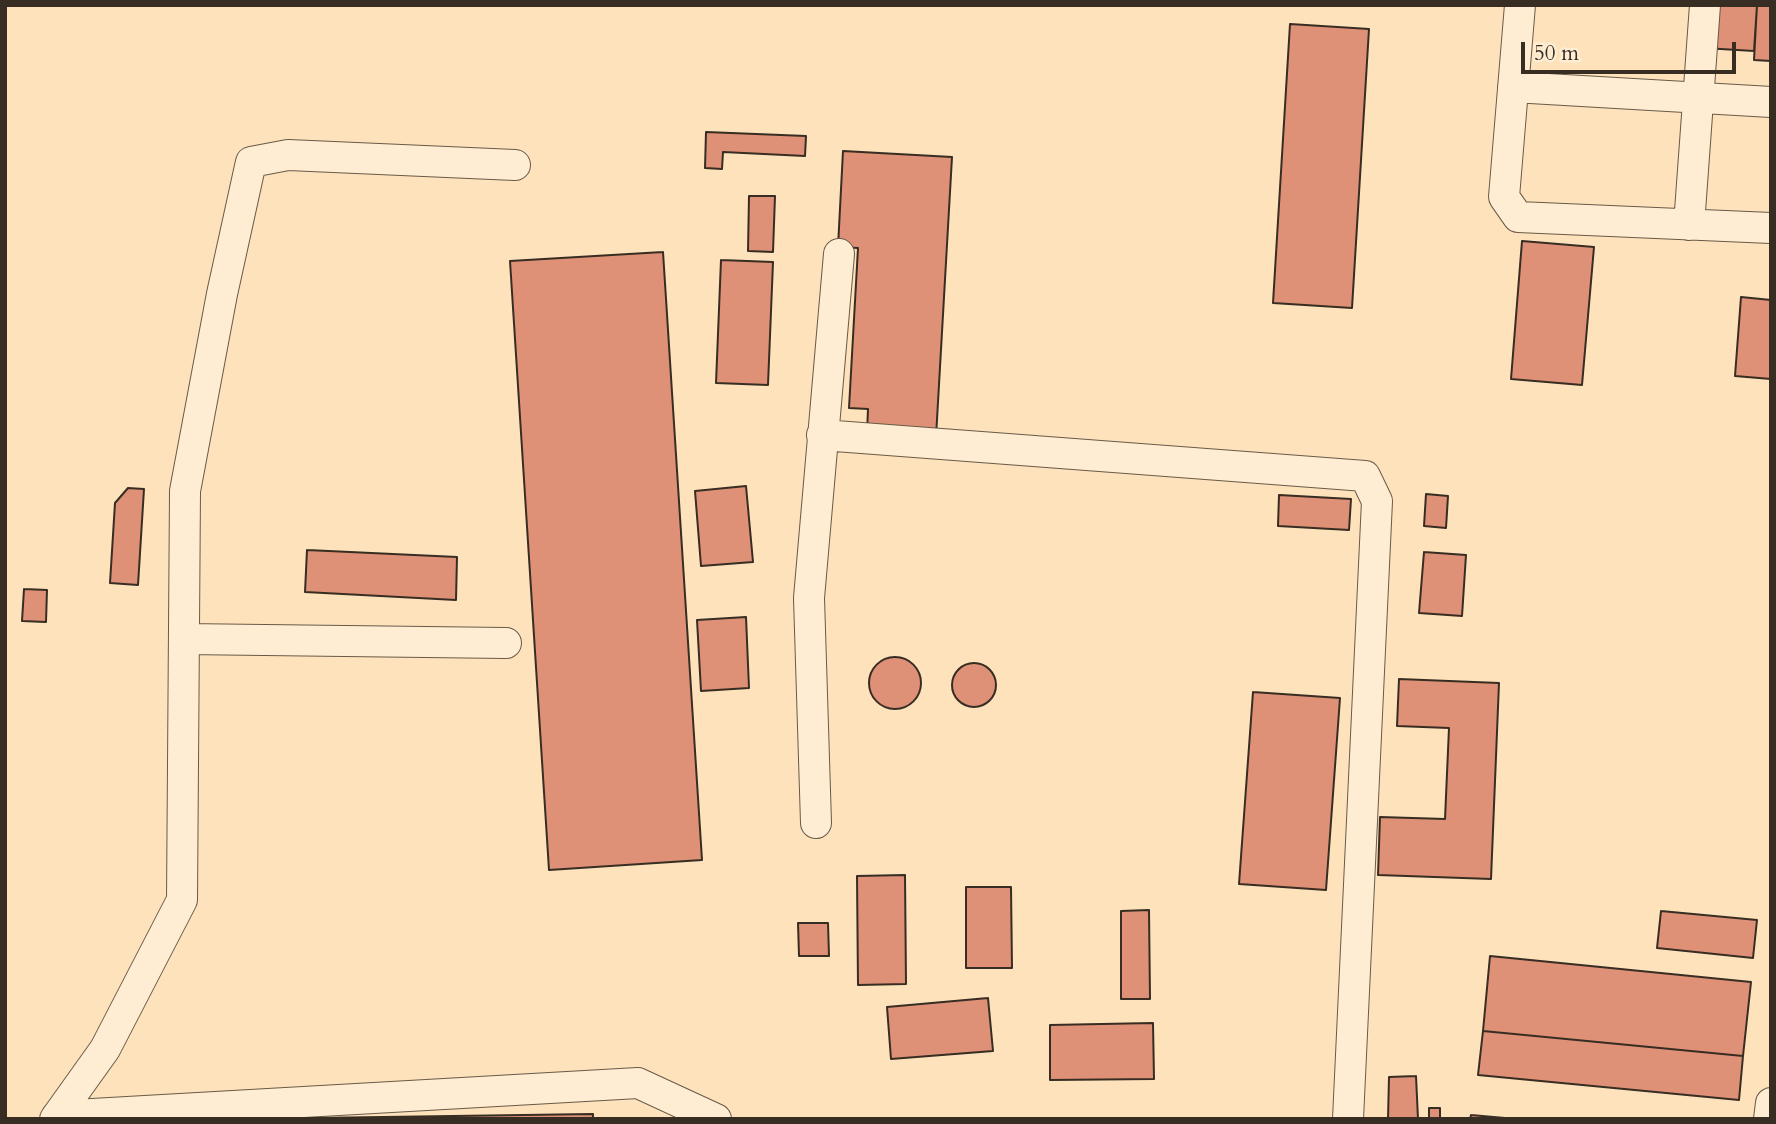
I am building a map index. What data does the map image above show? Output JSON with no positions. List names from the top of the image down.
{
  "scale_bar": "50 m"
}
